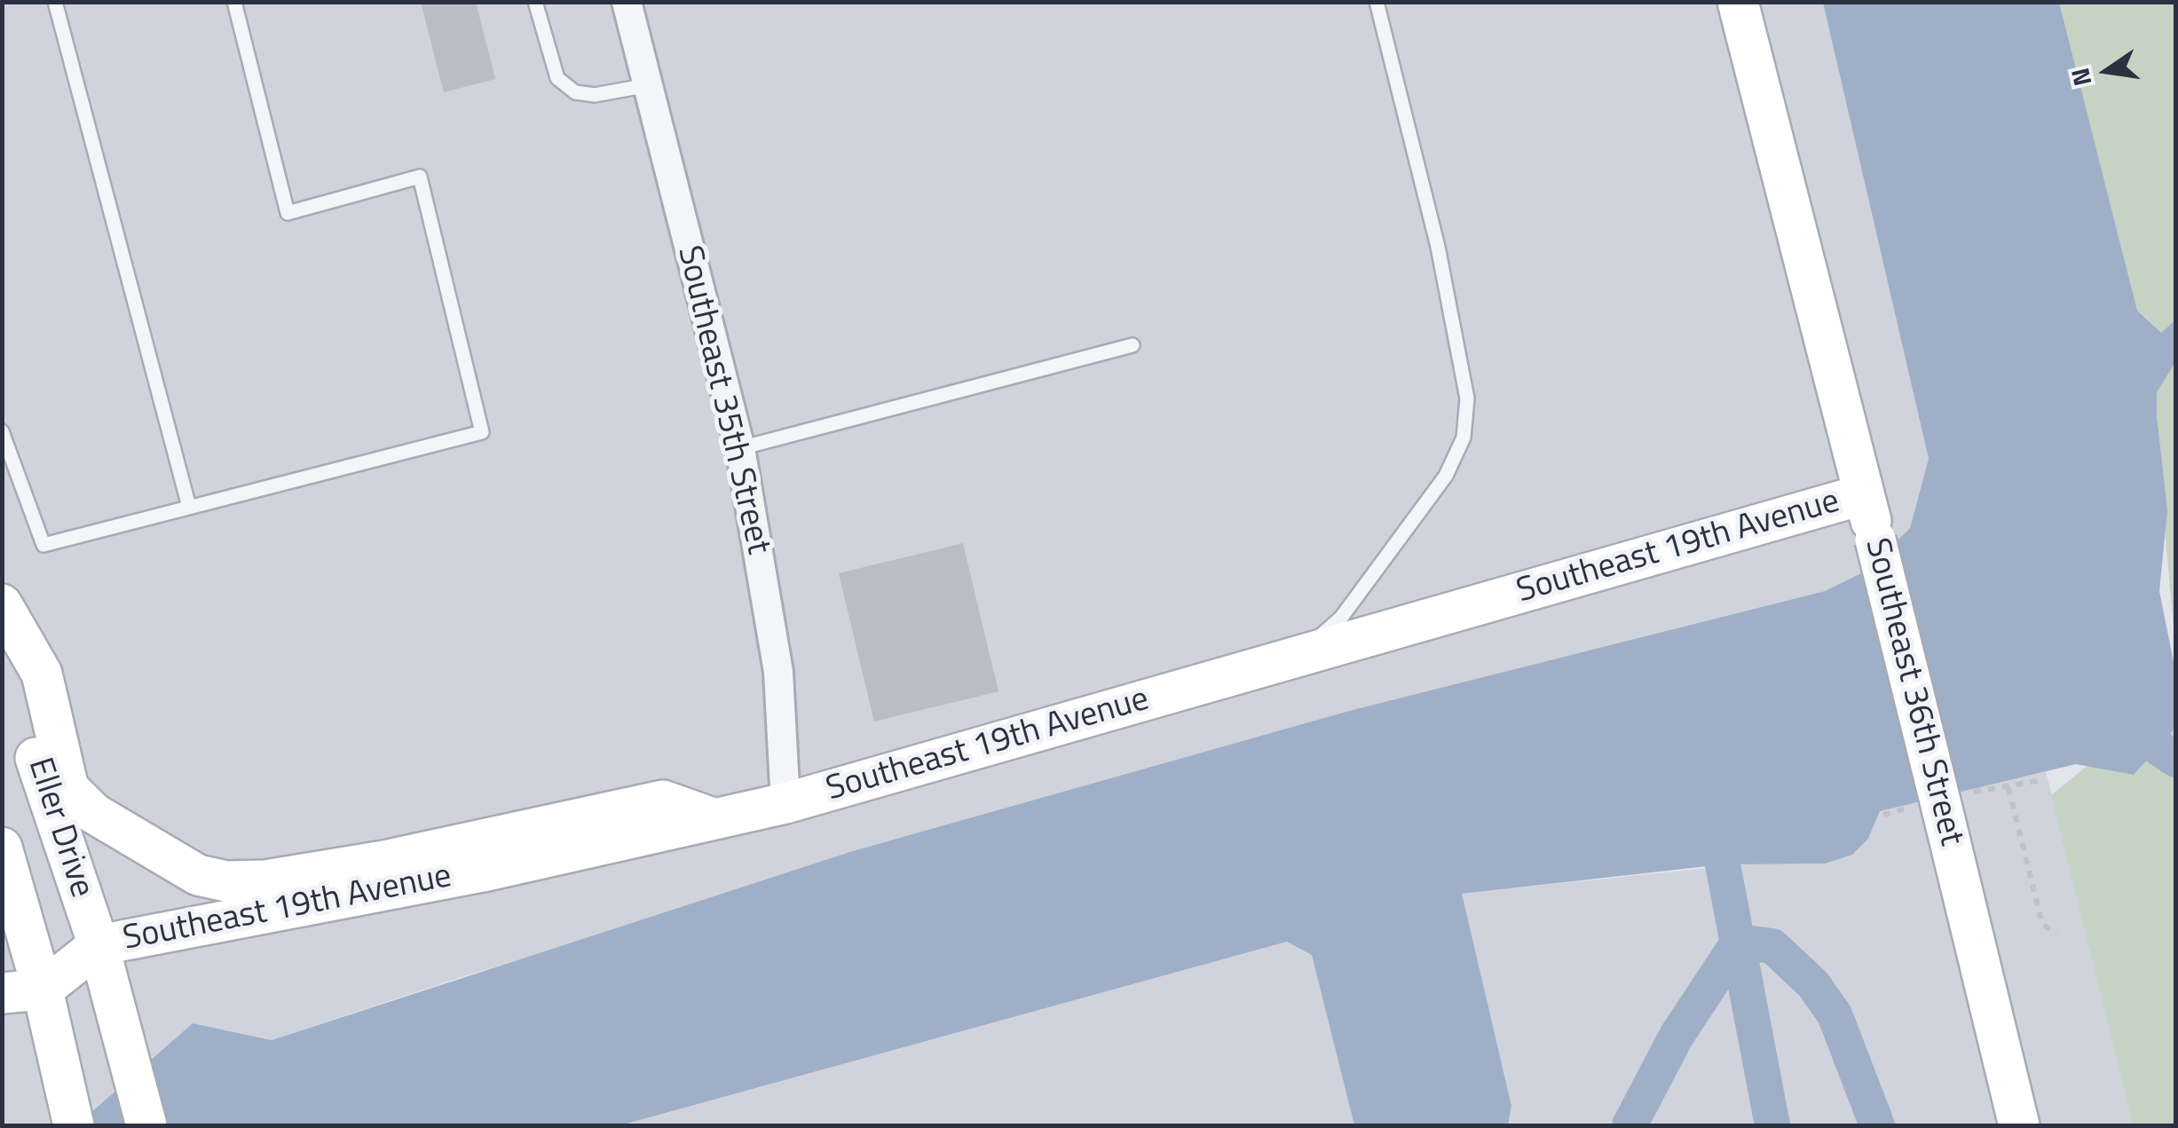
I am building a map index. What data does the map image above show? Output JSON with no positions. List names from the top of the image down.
{
  "streets": {
    "street": [
      "Southeast 35th Street",
      "Southeast 19th Avenue",
      "Southeast 36th Street",
      "Eller Drive"
    ]
  },
  "crossings": [
    ["Southeast 35th Street", "Southeast 19th Avenue"],
    ["Southeast 19th Avenue", "Southeast 36th Street"],
    ["Southeast 19th Avenue", "Eller Drive"]
  ],
  "north": "left"
}
